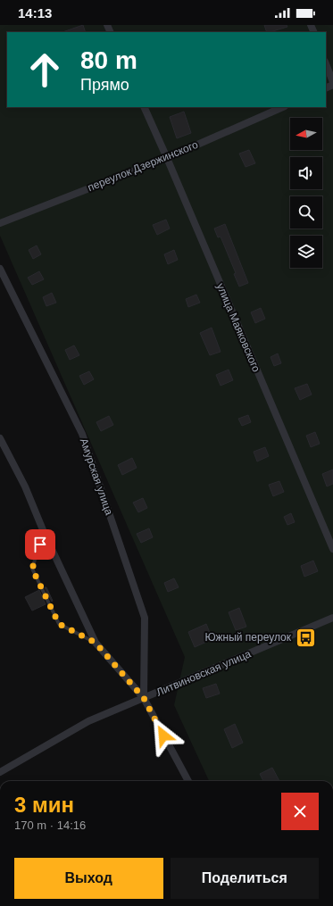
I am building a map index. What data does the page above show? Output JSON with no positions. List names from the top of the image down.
{
  "streets": {
    "street": [
      "переулок Дзержинского",
      "улица Маяковского",
      "Амурская улица",
      "Литвиновская улица"
    ]
  },
  "crossings": [
    ["переулок Дзержинского", "улица Маяковского"],
    ["Амурская улица", "Литвиновская улица"]
  ],
  "places": {
    "bus stop": ["Южный переулок"]
  },
  "north": "left",
  "page": {
    "status": "14:13",
    "turn": ["80 m", "Прямо"],
    "heading": ["3 мин", "170 m · 14:16"],
    "buttons": ["Выход", "Поделиться"]
  }
}
